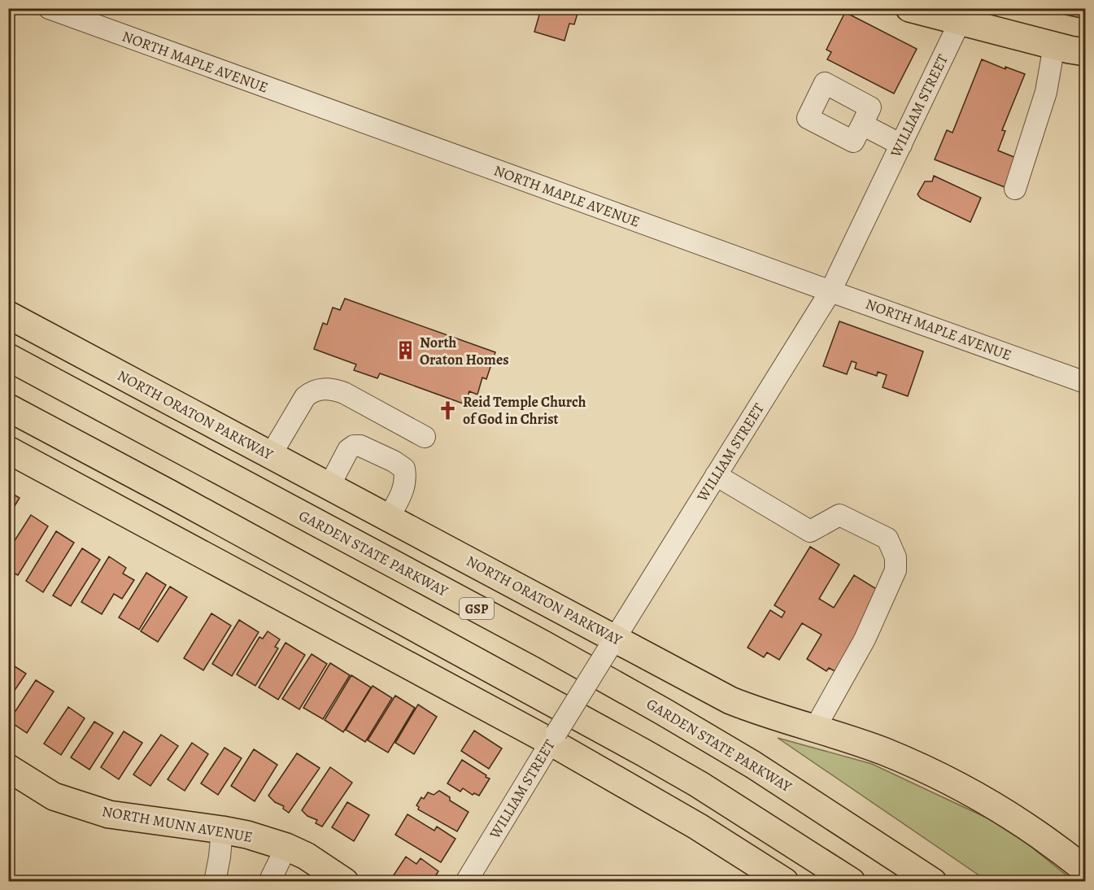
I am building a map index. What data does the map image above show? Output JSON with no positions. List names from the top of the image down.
{
  "streets": {
    "main road": [
      "NORTH ORATON PARKWAY",
      "GARDEN STATE PARKWAY",
      "GSP",
      "NORTH MUNN AVENUE"
    ],
    "street": ["NORTH MAPLE AVENUE", "WILLIAM STREET"]
  },
  "crossings": [
    ["NORTH MAPLE AVENUE", "WILLIAM STREET"],
    ["WILLIAM STREET", "NORTH ORATON PARKWAY"]
  ],
  "places": {
    "building": ["North Oraton Homes"],
    "church": ["Reid Temple Church of God in Christ"]
  }
}
